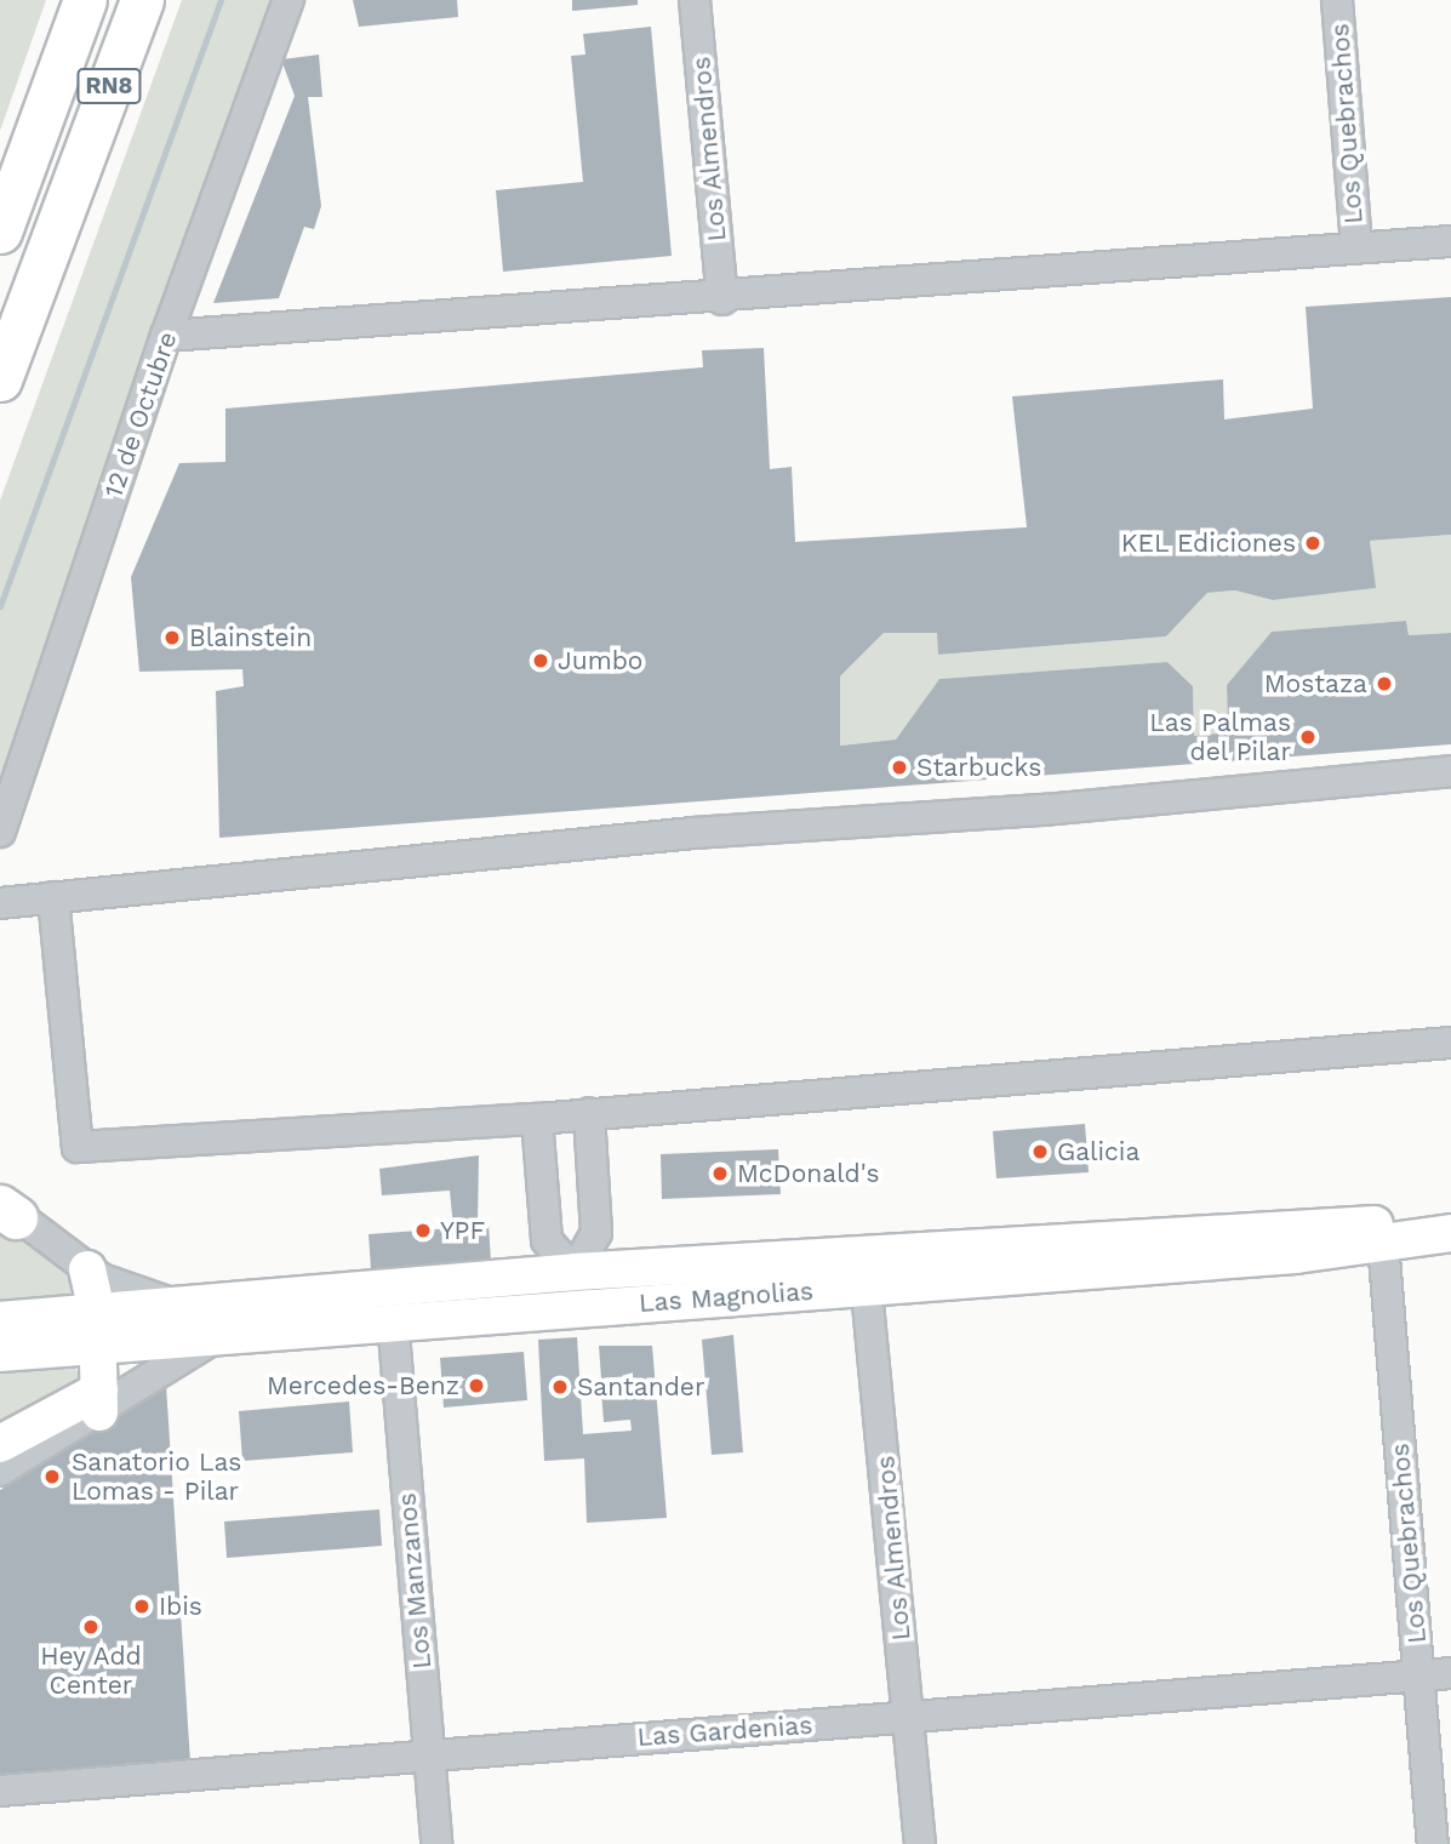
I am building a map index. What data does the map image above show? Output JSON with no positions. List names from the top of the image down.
{
  "streets": {
    "highway": ["RN8"],
    "main road": ["Las Magnolias"],
    "street": [
      "Los Quebrachos",
      "Los Almendros",
      "12 de Octubre",
      "Los Manzanos",
      "Las Gardenias"
    ]
  },
  "crossings": [
    ["Los Quebrachos", "Las Magnolias"],
    ["Los Quebrachos", "Las Gardenias"],
    ["Los Almendros", "Las Magnolias"],
    ["Los Almendros", "Las Gardenias"],
    ["Las Magnolias", "Los Manzanos"],
    ["Los Manzanos", "Las Gardenias"]
  ],
  "places": [
    "KEL Ediciones",
    "Blainstein",
    "Jumbo",
    "Mostaza",
    "Las Palmas del Pilar",
    "Starbucks",
    "Galicia",
    "McDonald's",
    "YPF",
    "Mercedes-Benz",
    "Santander",
    "Sanatorio Las Lomas - Pilar",
    "Ibis",
    "Hey Add Center"
  ]
}
